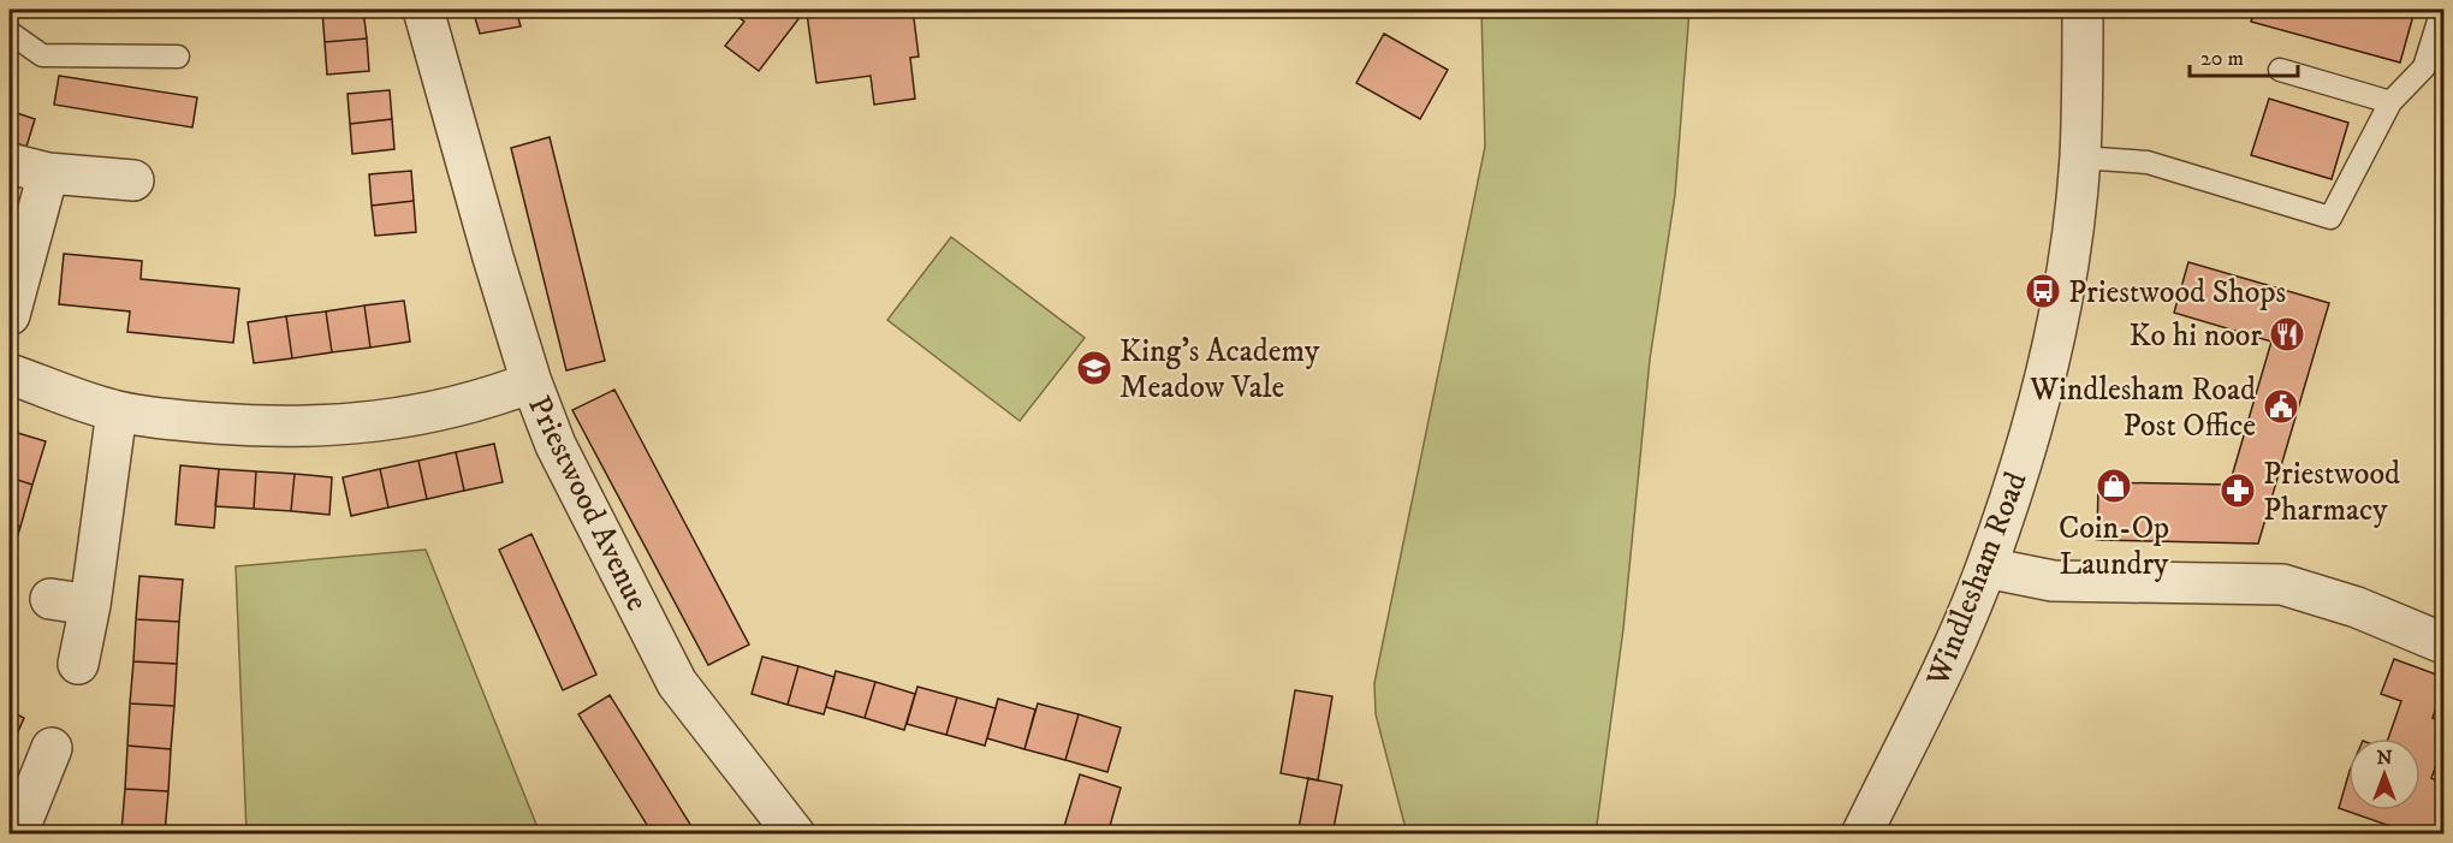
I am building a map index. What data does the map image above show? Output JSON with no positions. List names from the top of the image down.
{
  "streets": {
    "street": ["Priestwood Avenue", "Windlesham Road"]
  },
  "places": {
    "bus stop": ["Priestwood Shops"],
    "restaurant": ["Ko hi noor"],
    "school or university": ["King's Academy Meadow Vale"],
    "public building": ["Windlesham Road Post Office"],
    "shop": ["Coin-Op Laundry"],
    "pharmacy": ["Priestwood Pharmacy"]
  },
  "scale_bar": "20 m",
  "north": "top"
}
